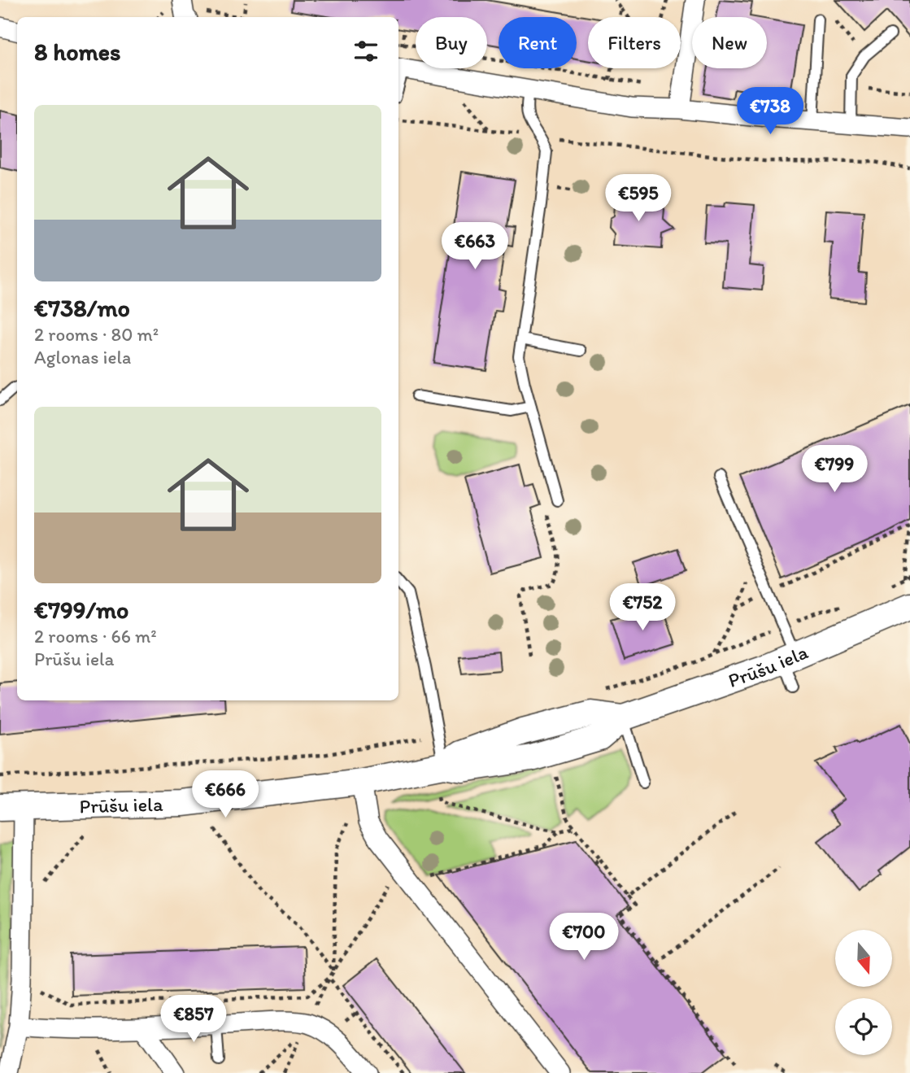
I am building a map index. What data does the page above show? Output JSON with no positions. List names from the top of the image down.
{
  "streets": {
    "street": ["Prūšu iela"]
  },
  "north": "bottom",
  "page": {
    "chip": [
      "Buy",
      "Rent",
      "Filters",
      "New"
    ],
    "heading": "8 homes",
    "list": [
      {
        "name": "€738/mo",
        "note": "2 rooms · 80 m² · Aglonas iela"
      },
      {
        "name": "€799/mo",
        "note": "2 rooms · 66 m² · Prūšu iela"
      }
    ],
    "price": [
      "€738",
      "€595",
      "€663",
      "€799",
      "€752",
      "€666",
      "€700",
      "€857"
    ]
  }
}
